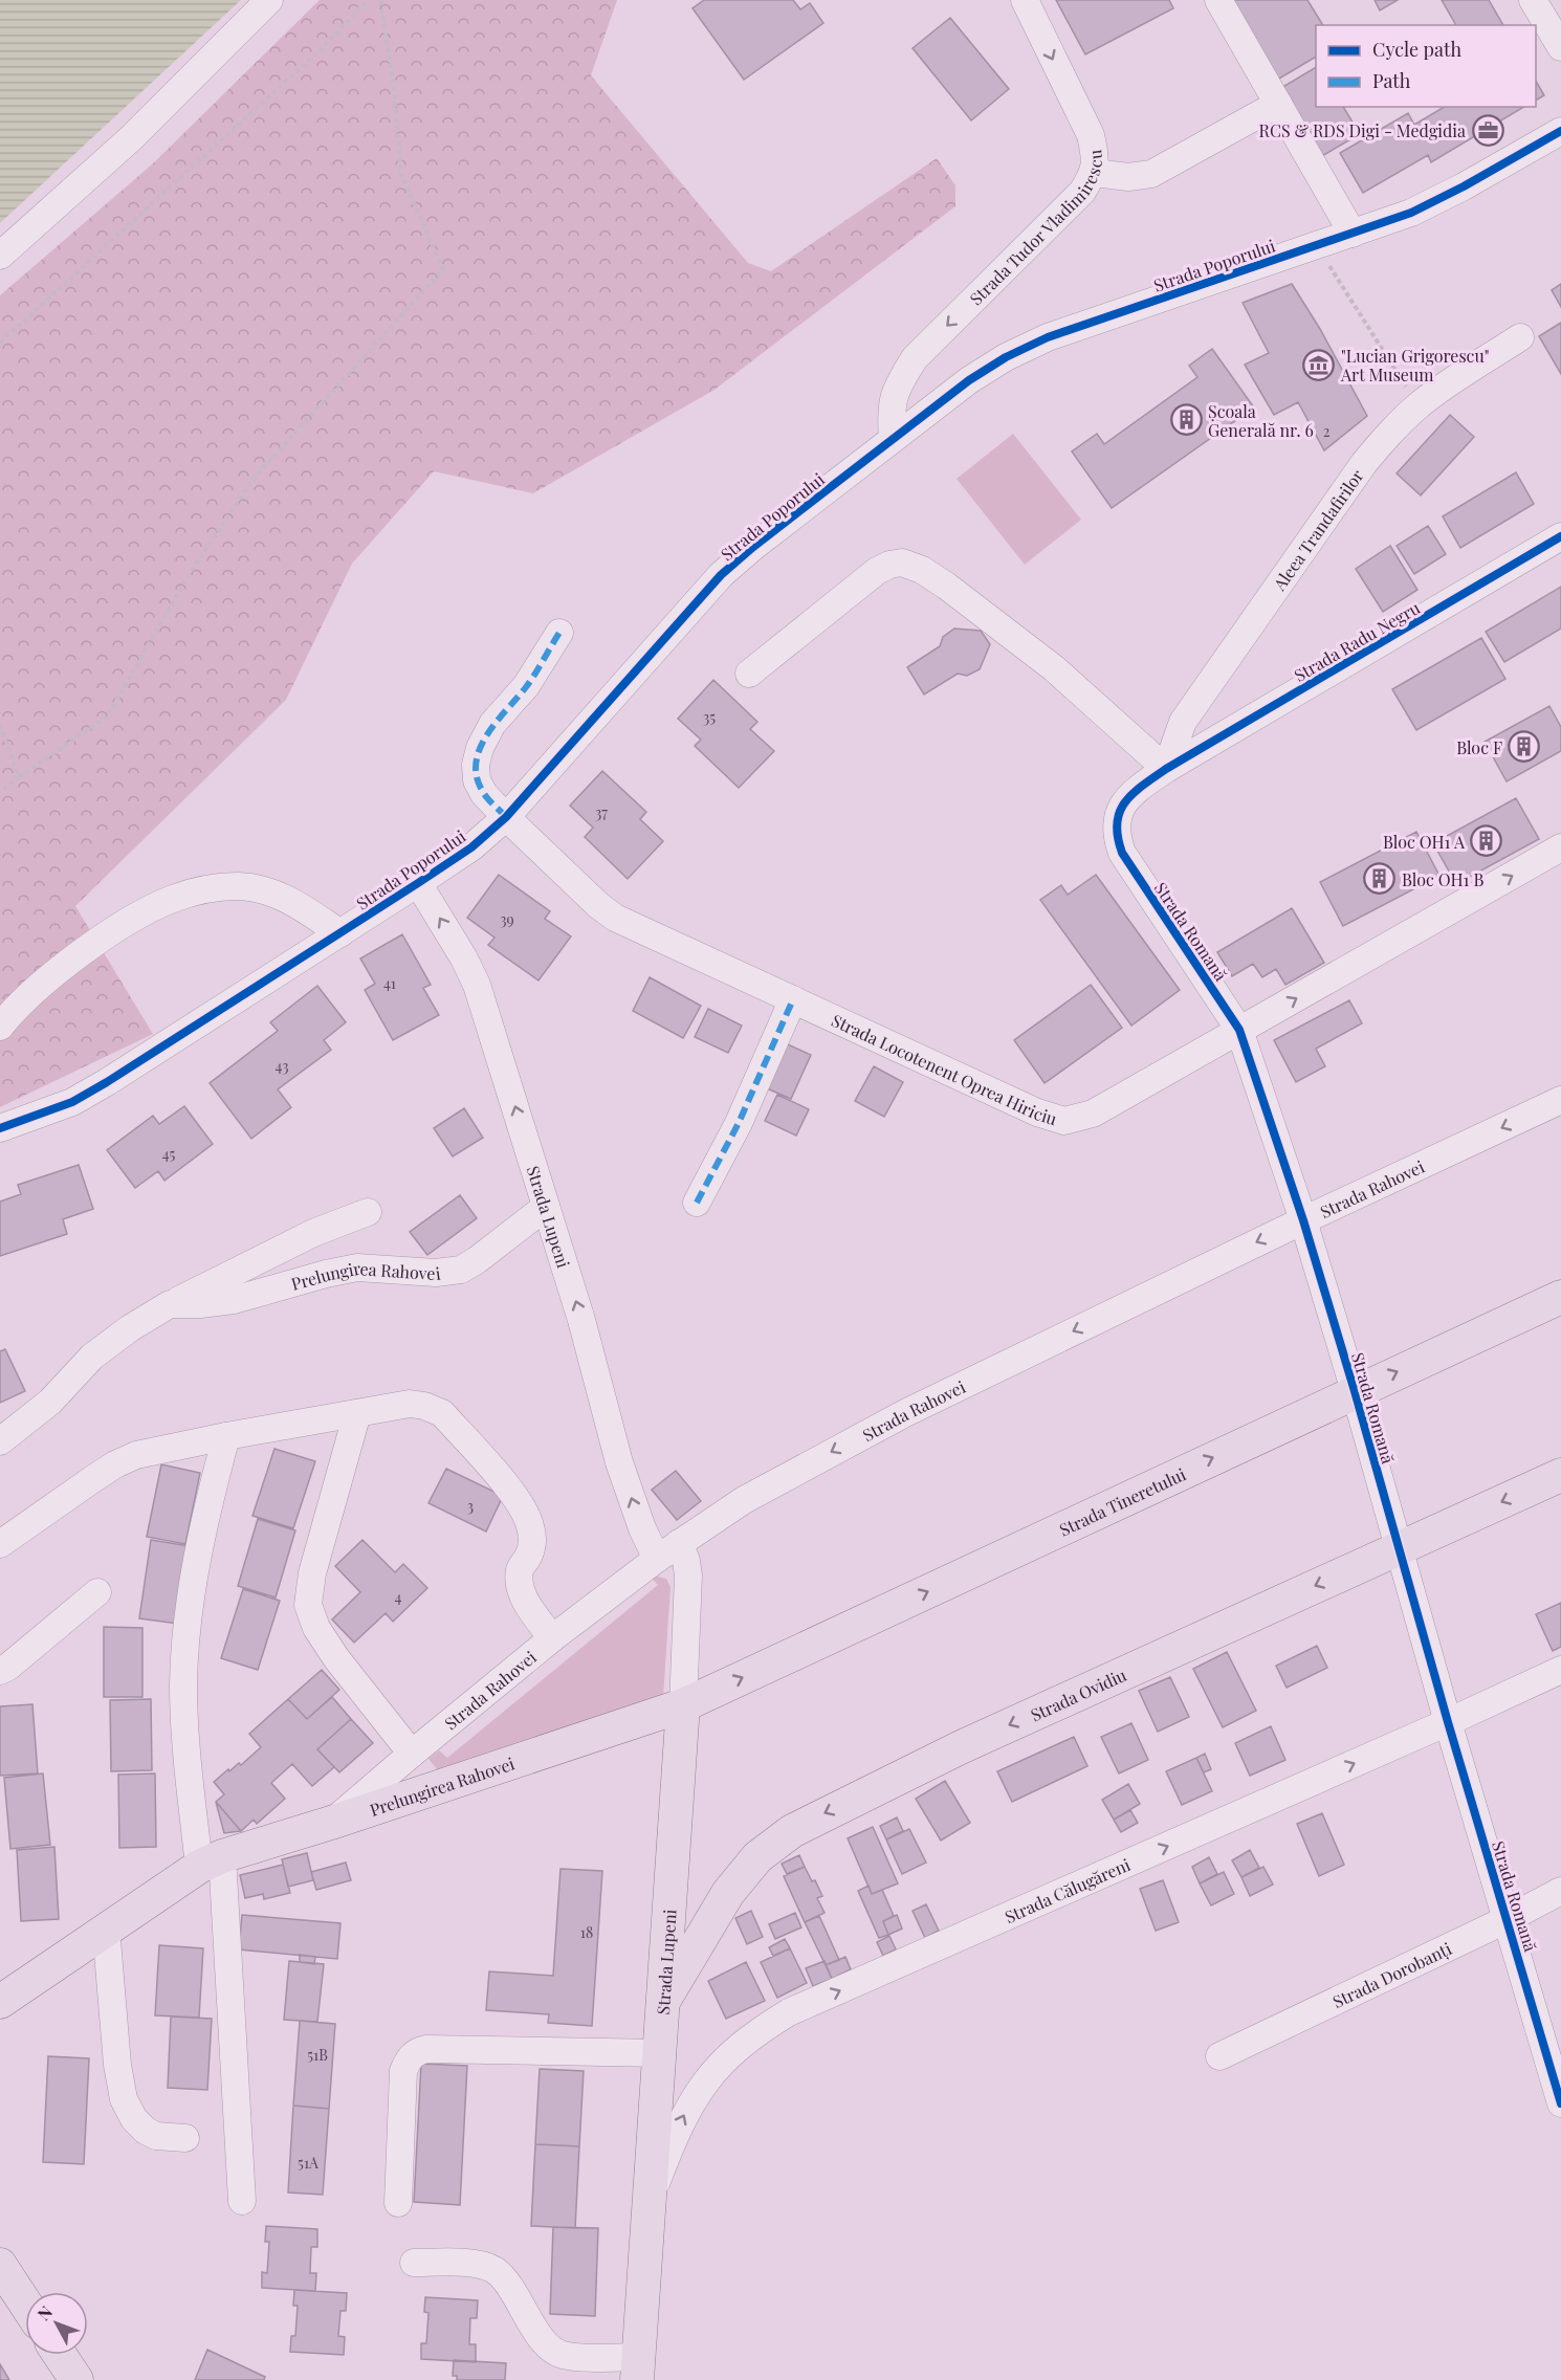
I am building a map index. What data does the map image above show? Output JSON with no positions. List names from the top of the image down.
{
  "streets": {
    "main road": [
      "Strada Lupeni",
      "Prelungirea Rahovei",
      "Strada Tineretului",
      "Strada Ovidiu"
    ],
    "street": [
      "Strada Tudor Vladimirescu",
      "Strada Poporului",
      "Aleea Trandafirilor",
      "Strada Radu Negru",
      "Strada Romană",
      "Strada Locotenent Oprea Hiriciu",
      "Strada Rahovei",
      "Strada Călugăreni",
      "Strada Dorobanți"
    ]
  },
  "crossings": [
    ["Strada Tudor Vladimirescu", "Strada Poporului"],
    ["Strada Poporului", "Strada Locotenent Oprea Hiriciu"],
    ["Strada Poporului", "Strada Lupeni"],
    ["Aleea Trandafirilor", "Strada Radu Negru"],
    ["Aleea Trandafirilor", "Strada Romană"],
    ["Strada Radu Negru", "Strada Romană"],
    ["Strada Romană", "Strada Locotenent Oprea Hiriciu"],
    ["Strada Romană", "Strada Rahovei"],
    ["Strada Romană", "Strada Tineretului"],
    ["Strada Romană", "Strada Ovidiu"],
    ["Strada Romană", "Strada Călugăreni"],
    ["Strada Romană", "Strada Dorobanți"],
    ["Strada Rahovei", "Strada Lupeni"],
    ["Strada Rahovei", "Prelungirea Rahovei"],
    ["Strada Lupeni", "Prelungirea Rahovei"],
    ["Strada Lupeni", "Strada Tineretului"],
    ["Strada Lupeni", "Strada Ovidiu"],
    ["Strada Lupeni", "Strada Călugăreni"],
    ["Prelungirea Rahovei", "Strada Tineretului"]
  ],
  "one_way": [
    "Strada Tudor Vladimirescu",
    "Strada Rahovei",
    "Strada Lupeni",
    "Strada Tineretului",
    "Strada Ovidiu",
    "Strada Călugăreni"
  ],
  "places": {
    "office": ["RCS & RDS Digi - Medgidia"],
    "museum": ["\"Lucian Grigorescu\" Art Museum"],
    "building": [
      "Școala Generală nr. 6",
      "Bloc F",
      "Bloc OH1 A",
      "Bloc OH1 B"
    ]
  },
  "house_numbers": [
    "2",
    "35",
    "37",
    "39",
    "41",
    "43",
    "45",
    "3",
    "4",
    "18",
    "51B",
    "51A"
  ],
  "legend": ["Cycle path", "Path"],
  "north": "top left"
}
